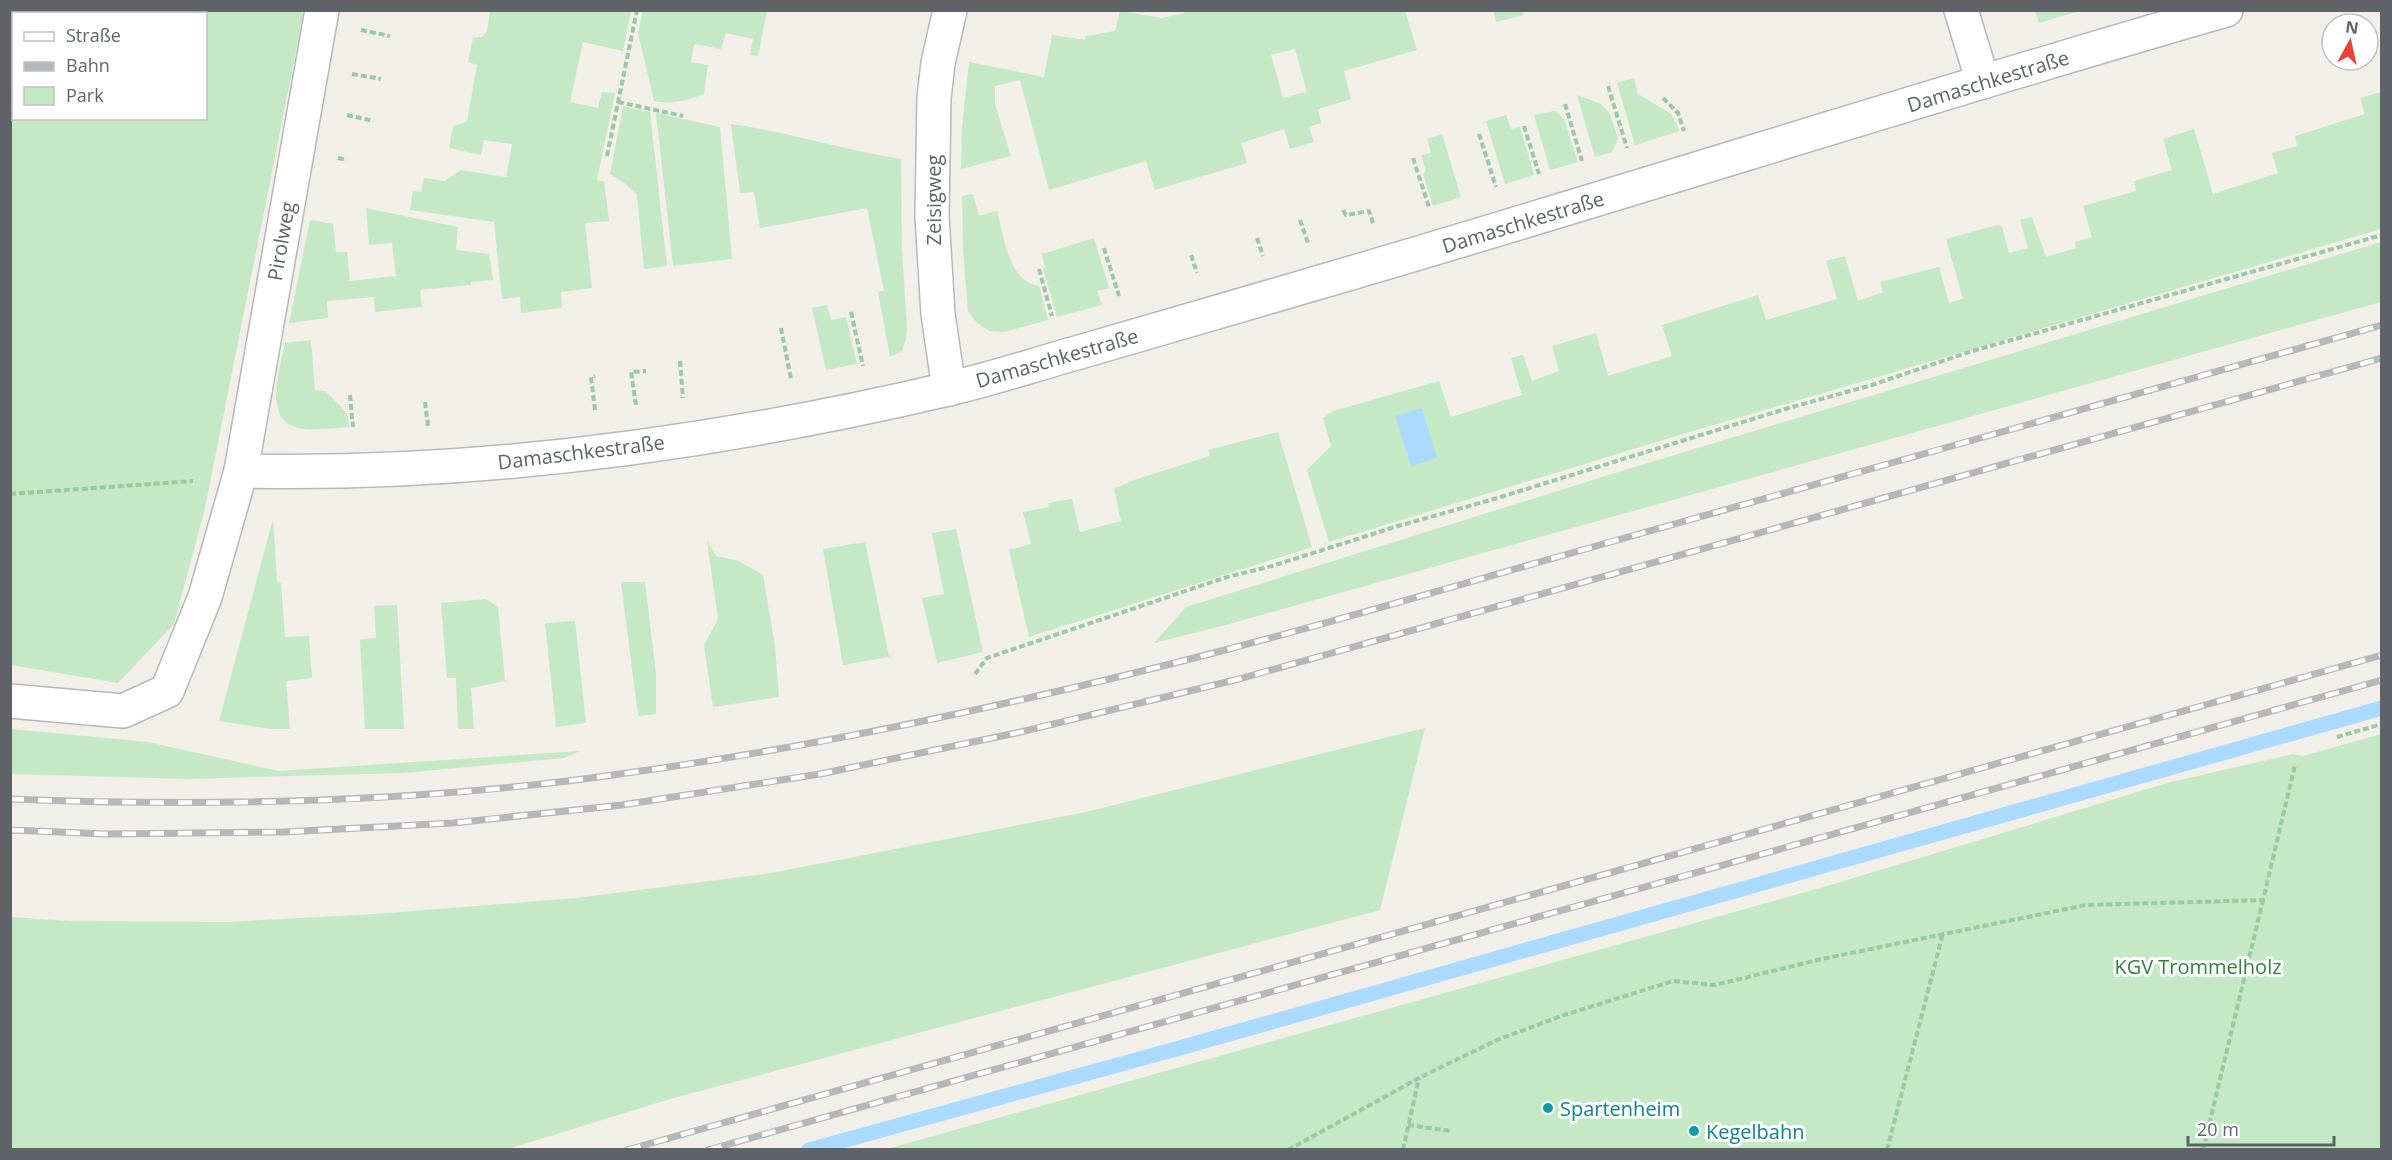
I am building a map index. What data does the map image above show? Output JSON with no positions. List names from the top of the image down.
{
  "streets": {
    "street": ["Damaschkestraße", "Zeisigweg", "Pirolweg"]
  },
  "crossings": [
    ["Damaschkestraße", "Zeisigweg"],
    ["Damaschkestraße", "Pirolweg"]
  ],
  "parks": ["KGV Trommelholz"],
  "places": ["Spartenheim", "Kegelbahn"],
  "legend": ["Straße", "Bahn", "Park"],
  "scale_bar": "20 m",
  "north": "top"
}
